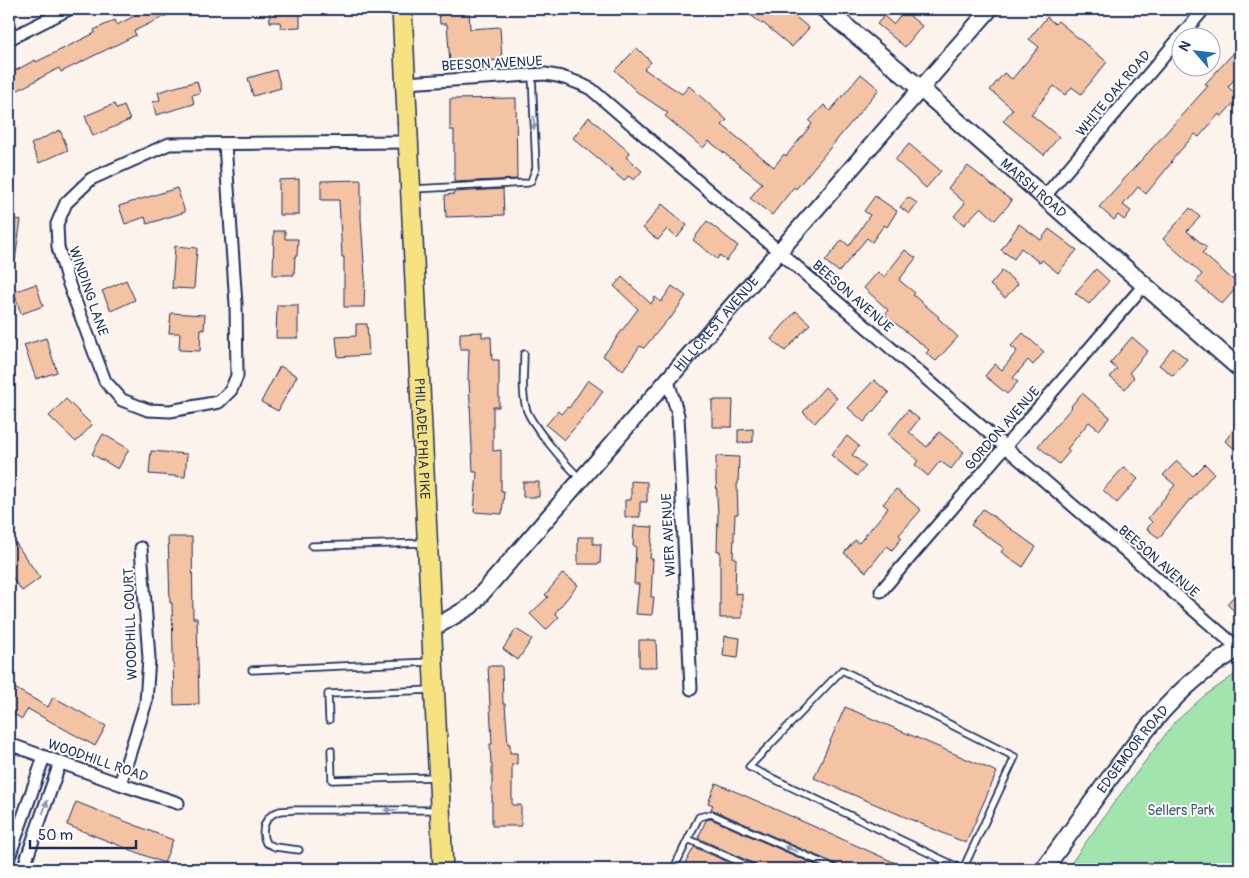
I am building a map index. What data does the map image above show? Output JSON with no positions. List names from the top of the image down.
{
  "streets": {
    "main road": ["MARSH ROAD", "PHILADELPHIA PIKE", "EDGEMOOR ROAD"],
    "street": [
      "BEESON AVENUE",
      "WHITE OAK ROAD",
      "WINDING LANE",
      "HILLCREST AVENUE",
      "GORDON AVENUE",
      "WIER AVENUE",
      "WOODHILL COURT",
      "WOODHILL ROAD"
    ]
  },
  "crossings": [
    ["BEESON AVENUE", "HILLCREST AVENUE"],
    ["BEESON AVENUE", "GORDON AVENUE"],
    ["BEESON AVENUE", "PHILADELPHIA PIKE"],
    ["BEESON AVENUE", "EDGEMOOR ROAD"],
    ["WHITE OAK ROAD", "MARSH ROAD"],
    ["MARSH ROAD", "HILLCREST AVENUE"],
    ["MARSH ROAD", "GORDON AVENUE"],
    ["WINDING LANE", "PHILADELPHIA PIKE"],
    ["HILLCREST AVENUE", "PHILADELPHIA PIKE"],
    ["HILLCREST AVENUE", "WIER AVENUE"],
    ["WOODHILL COURT", "WOODHILL ROAD"]
  ],
  "parks": ["Sellers Park"],
  "scale_bar": "50 m",
  "north": "top left"
}
